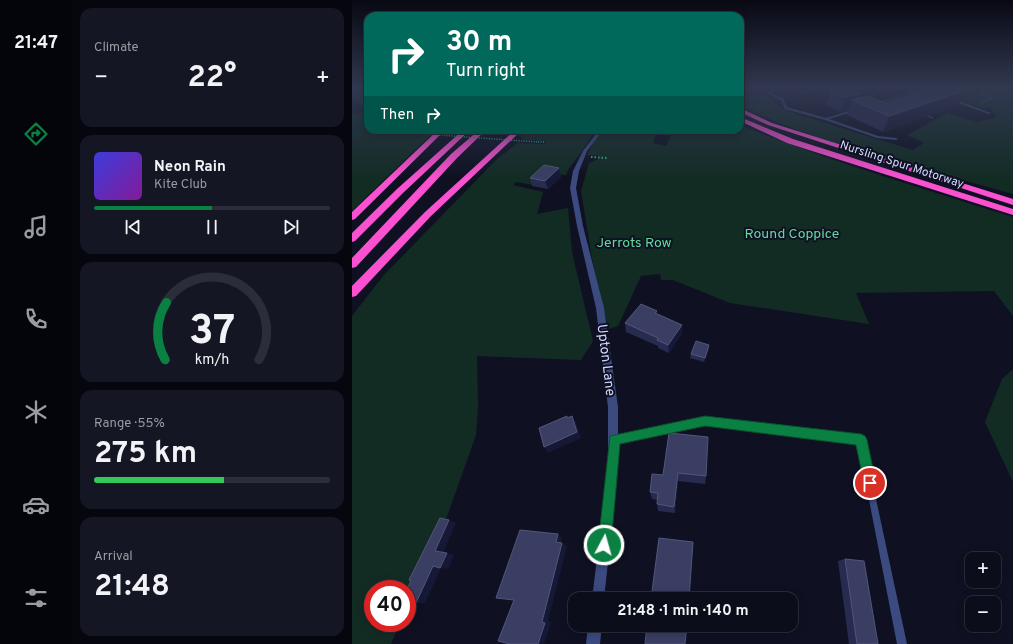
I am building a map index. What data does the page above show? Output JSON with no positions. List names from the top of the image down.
{
  "streets": {
    "highway": ["Nursling Spur Motorway"],
    "street": ["Upton Lane"]
  },
  "parks": ["Round Coppice", "Jerrots Row"],
  "page": {
    "tabs": "21:47",
    "tile": [
      "Climate",
      ["Range · 55%", "275 km"],
      ["Arrival", "21:48"]
    ],
    "turn": ["30 m", "Turn right"],
    "heat": ["−", "22°", "+"],
    "then": "Then",
    "song": ["Neon Rain", "Kite Club"],
    "map_buttons": ["+", "−"],
    "limit": "40",
    "trip": "21:48 · 1 min · 140 m",
    "gauge": ["37", "km/h"]
  }
}
